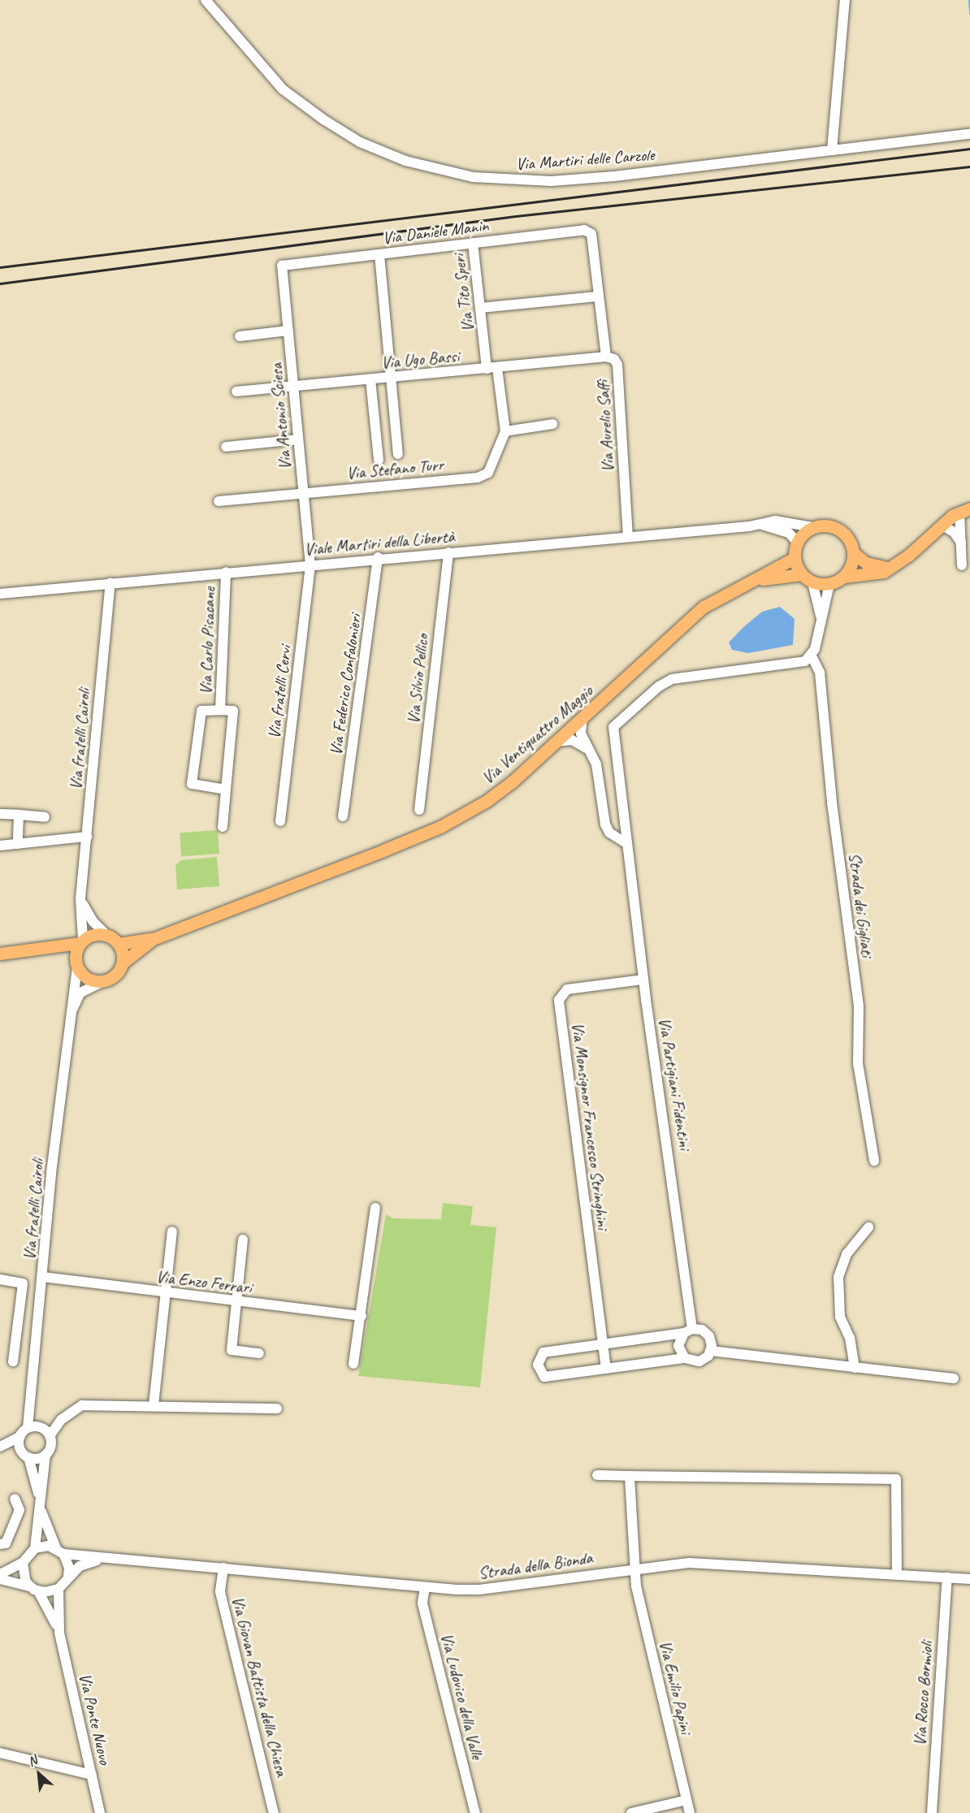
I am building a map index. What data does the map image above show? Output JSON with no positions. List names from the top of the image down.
{
  "streets": {
    "main road": ["Via Ventiquattro Maggio"],
    "street": [
      "Via Martiri delle Carzole",
      "Via Daniele Manin",
      "Via Tito Speri",
      "Via Ugo Bassi",
      "Via Antonio Sciesa",
      "Via Aurelio Saffi",
      "Via Stefano Turr",
      "Viale Martiri della Libertà",
      "Via Carlo Pisacane",
      "Via Silvio Pellico",
      "Via Federico Confalonieri",
      "Via fratelli Cervi",
      "Via fratelli Cairoli",
      "Strada dei Gigliati",
      "Via Partigiani Fidentini",
      "Via Monsignor Francesco Stringhini",
      "Via Enzo Ferrari",
      "Strada della Bionda",
      "Via Giovan Battista della Chiesa",
      "Via Emilio Papini",
      "Via Rocco Bormioli",
      "Via Ludovico della Valle",
      "Via Ponte Nuovo"
    ]
  },
  "crossings": [
    ["Via Daniele Manin", "Via Tito Speri"],
    ["Via Daniele Manin", "Via Antonio Sciesa"],
    ["Via Daniele Manin", "Via Aurelio Saffi"],
    ["Via Tito Speri", "Via Ugo Bassi"],
    ["Via Tito Speri", "Via Stefano Turr"],
    ["Via Ugo Bassi", "Via Antonio Sciesa"],
    ["Via Ugo Bassi", "Via Aurelio Saffi"],
    ["Via Antonio Sciesa", "Via Stefano Turr"],
    ["Via Antonio Sciesa", "Viale Martiri della Libertà"],
    ["Via Antonio Sciesa", "Via fratelli Cervi"],
    ["Via Aurelio Saffi", "Viale Martiri della Libertà"],
    ["Viale Martiri della Libertà", "Via Carlo Pisacane"],
    ["Viale Martiri della Libertà", "Via Silvio Pellico"],
    ["Viale Martiri della Libertà", "Via Federico Confalonieri"],
    ["Viale Martiri della Libertà", "Via fratelli Cervi"],
    ["Viale Martiri della Libertà", "Via Ventiquattro Maggio"],
    ["Viale Martiri della Libertà", "Via fratelli Cairoli"],
    ["Via Ventiquattro Maggio", "Via fratelli Cairoli"],
    ["Via fratelli Cairoli", "Via Enzo Ferrari"],
    ["Strada dei Gigliati", "Via Partigiani Fidentini"],
    ["Via Partigiani Fidentini", "Via Monsignor Francesco Stringhini"],
    ["Strada della Bionda", "Via Giovan Battista della Chiesa"],
    ["Strada della Bionda", "Via Emilio Papini"],
    ["Strada della Bionda", "Via Rocco Bormioli"],
    ["Strada della Bionda", "Via Ludovico della Valle"],
    ["Strada della Bionda", "Via Ponte Nuovo"]
  ],
  "north": "top left"
}
